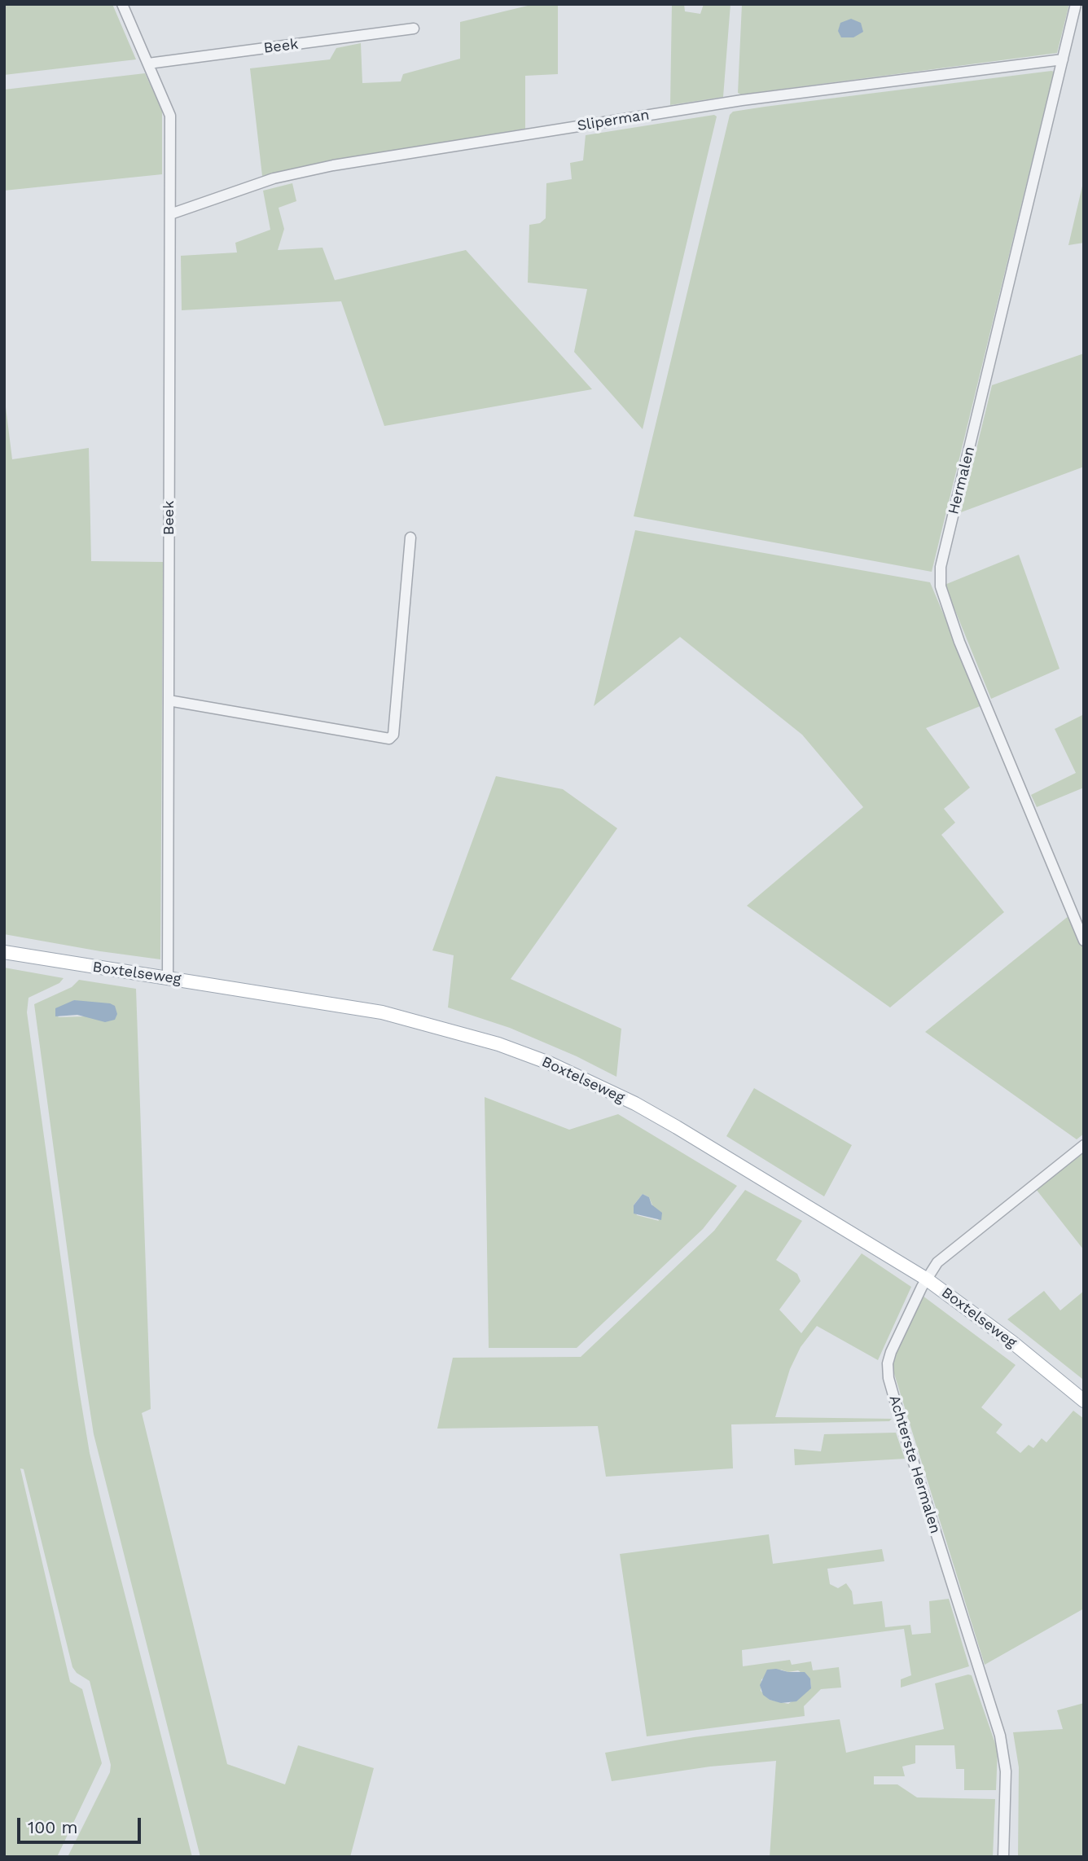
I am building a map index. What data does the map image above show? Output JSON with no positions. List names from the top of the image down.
{
  "streets": {
    "main road": ["Boxtelseweg"],
    "street": [
      "Beek",
      "Sliperman",
      "Hermalen",
      "Achterste Hermalen"
    ]
  },
  "crossings": [
    ["Beek", "Sliperman"],
    ["Beek", "Boxtelseweg"],
    ["Sliperman", "Hermalen"],
    ["Boxtelseweg", "Achterste Hermalen"]
  ],
  "scale_bar": "100 m"
}
